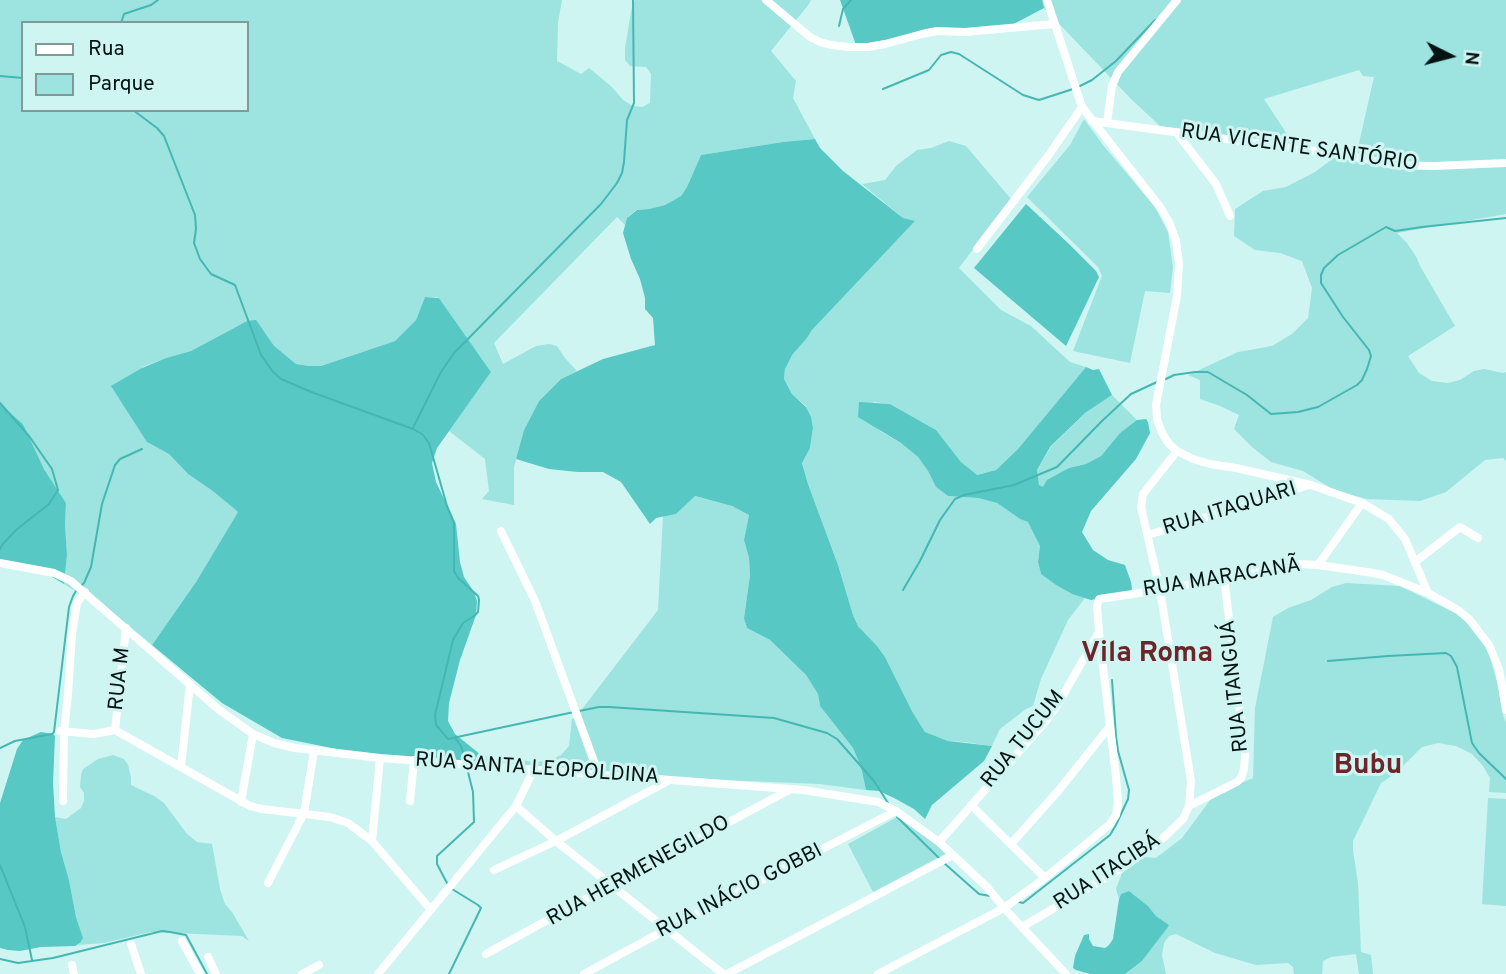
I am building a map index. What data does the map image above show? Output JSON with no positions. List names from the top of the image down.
{
  "streets": {
    "street": [
      "RUA VICENTE SANTÓRIO",
      "RUA ITAQUARI",
      "RUA MARACANÃ",
      "RUA M",
      "RUA ITANGUÁ",
      "RUA TUCUM",
      "RUA SANTA LEOPOLDINA",
      "RUA HERMENEGILDO",
      "RUA ITACIBÁ",
      "RUA INÁCIO GOBBI"
    ]
  },
  "crossings": [
    ["RUA MARACANÃ", "RUA ITANGUÁ"],
    ["RUA MARACANÃ", "RUA TUCUM"],
    ["RUA M", "RUA SANTA LEOPOLDINA"],
    ["RUA ITANGUÁ", "RUA ITACIBÁ"],
    ["RUA TUCUM", "RUA SANTA LEOPOLDINA"],
    ["RUA SANTA LEOPOLDINA", "RUA HERMENEGILDO"],
    ["RUA SANTA LEOPOLDINA", "RUA ITACIBÁ"],
    ["RUA SANTA LEOPOLDINA", "RUA INÁCIO GOBBI"]
  ],
  "districts": ["Vila Roma", "Bubu"],
  "legend": ["Rua", "Parque"],
  "north": "right"
}
